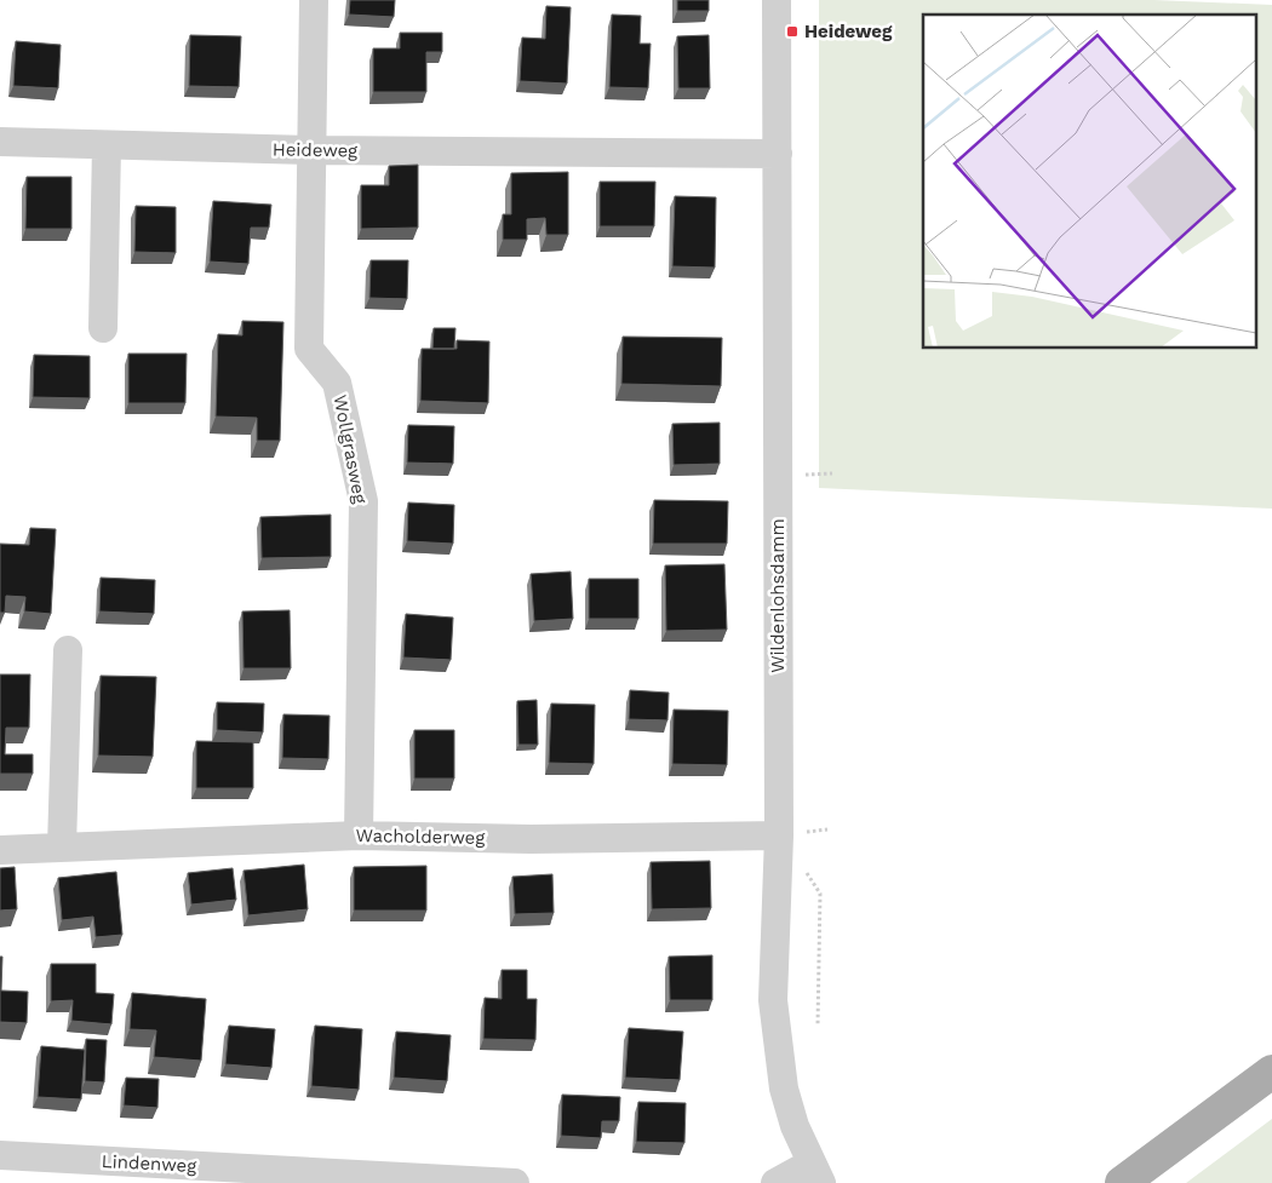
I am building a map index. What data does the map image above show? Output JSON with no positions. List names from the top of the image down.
{
  "streets": {
    "street": [
      "Heideweg",
      "Wollgrasweg",
      "Wildenlohsdamm",
      "Wacholderweg",
      "Lindenweg"
    ]
  },
  "crossings": [
    ["Heideweg", "Wollgrasweg"],
    ["Heideweg", "Wildenlohsdamm"],
    ["Wollgrasweg", "Wacholderweg"],
    ["Wildenlohsdamm", "Wacholderweg"]
  ],
  "places": {
    "transit": ["Heideweg"]
  }
}
